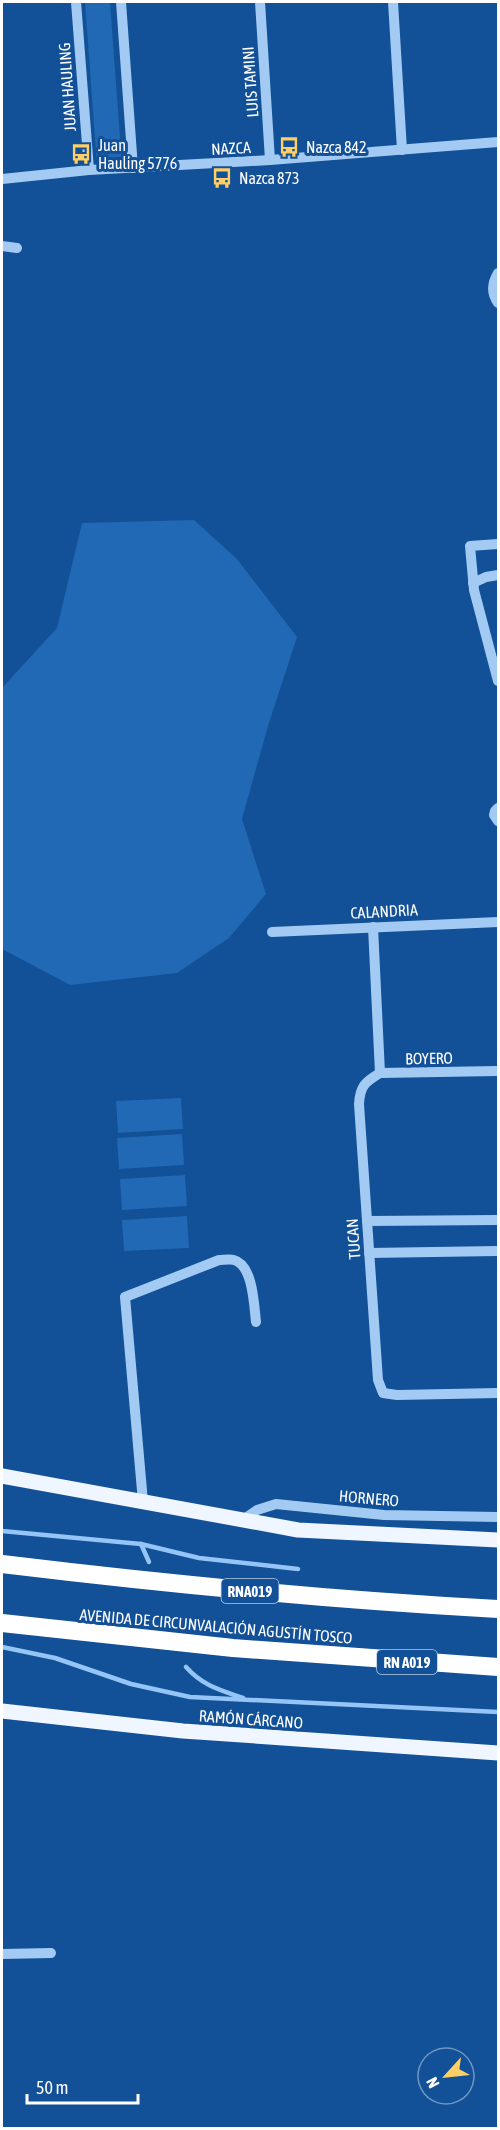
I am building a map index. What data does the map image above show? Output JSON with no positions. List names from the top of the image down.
{
  "streets": {
    "highway": ["RNA019", "AVENIDA DE CIRCUNVALACIÓN AGUSTÍN TOSCO", "RN A019"],
    "main road": ["RAMÓN CÁRCANO"],
    "street": [
      "LUIS TAMINI",
      "JUAN HAULING",
      "NAZCA",
      "CALANDRIA",
      "BOYERO",
      "TUCAN",
      "HORNERO"
    ]
  },
  "crossings": [
    ["LUIS TAMINI", "NAZCA"],
    ["JUAN HAULING", "NAZCA"],
    ["BOYERO", "TUCAN"]
  ],
  "places": {
    "bus stop": ["Nazca 842", "Juan Hauling 5776", "Nazca 873"]
  },
  "scale_bar": "50 m",
  "north": "bottom left"
}
